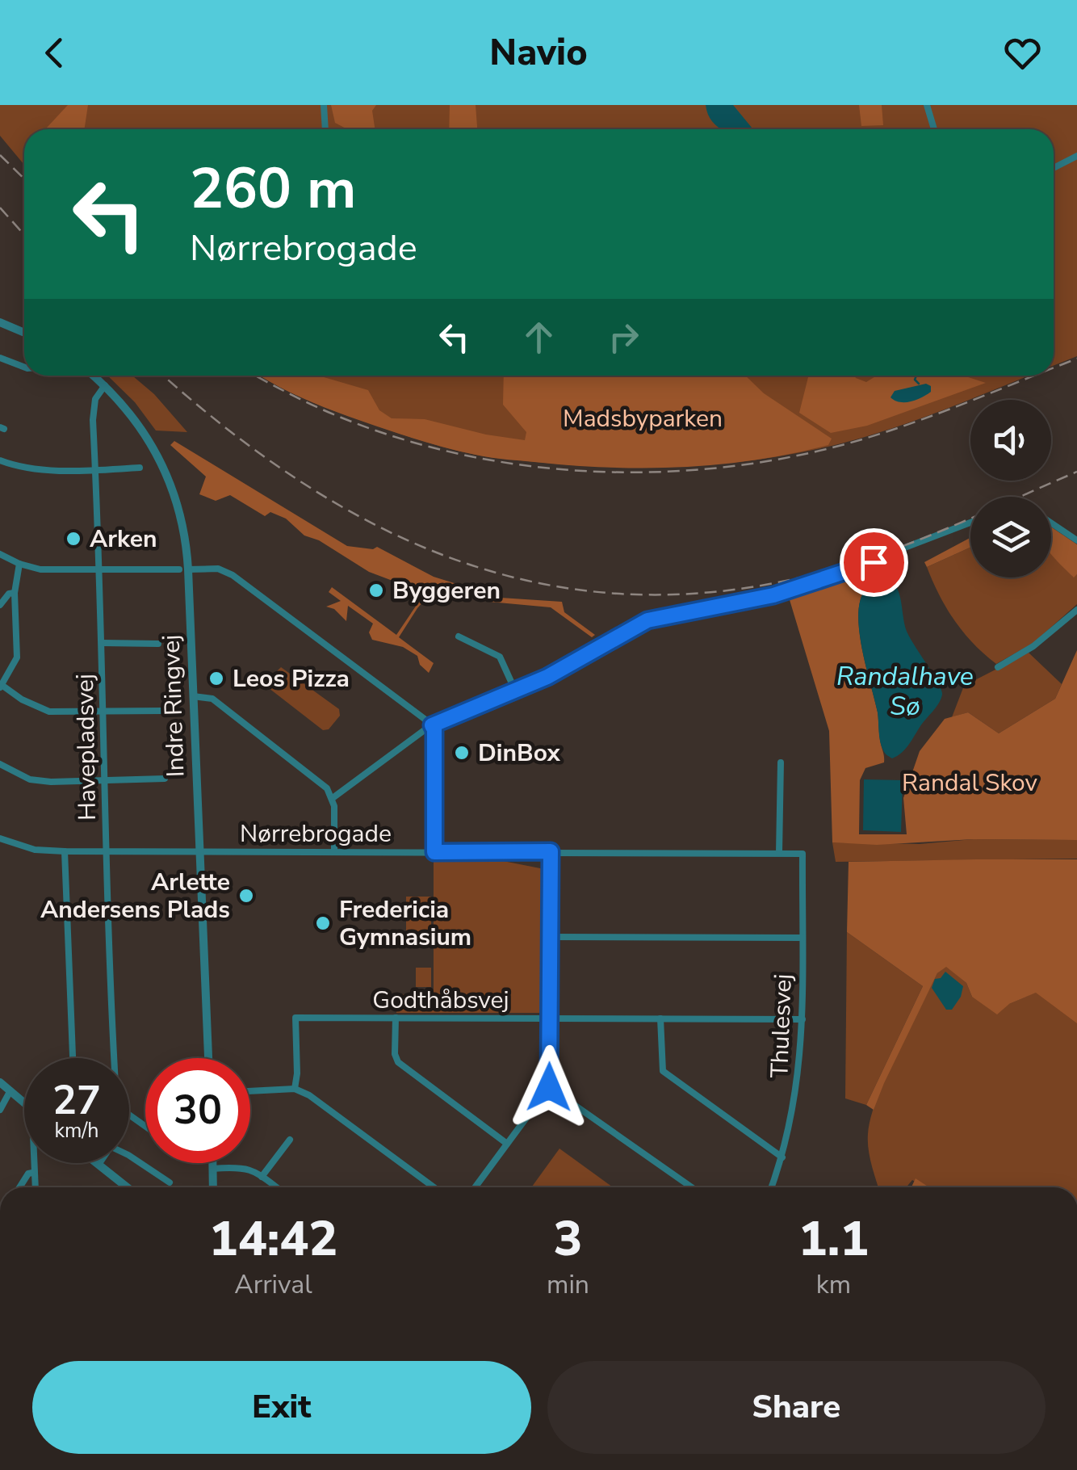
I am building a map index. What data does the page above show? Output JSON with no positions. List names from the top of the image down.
{
  "streets": {
    "street": [
      "Indre Ringvej",
      "Havepladsvej",
      "Nørrebrogade",
      "Godthåbsvej",
      "Thulesvej"
    ]
  },
  "crossings": [
    ["Indre Ringvej", "Havepladsvej"],
    ["Indre Ringvej", "Nørrebrogade"],
    ["Havepladsvej", "Nørrebrogade"],
    ["Nørrebrogade", "Thulesvej"],
    ["Godthåbsvej", "Thulesvej"]
  ],
  "water": ["Randalhave Sø"],
  "parks": ["Madsbyparken", "Randal Skov"],
  "places": [
    "Arken",
    "Byggeren",
    "Leos Pizza",
    "DinBox",
    "Arlette Andersens Plads",
    "Fredericia Gymnasium"
  ],
  "page": {
    "header": "Navio",
    "turn": ["260 m", "Nørrebrogade"],
    "speed": "27 km/h",
    "limit": "30",
    "eta": [
      "14:42",
      "Arrival",
      "3",
      "min",
      "1.1",
      "km"
    ],
    "buttons": ["Exit", "Share"]
  }
}
